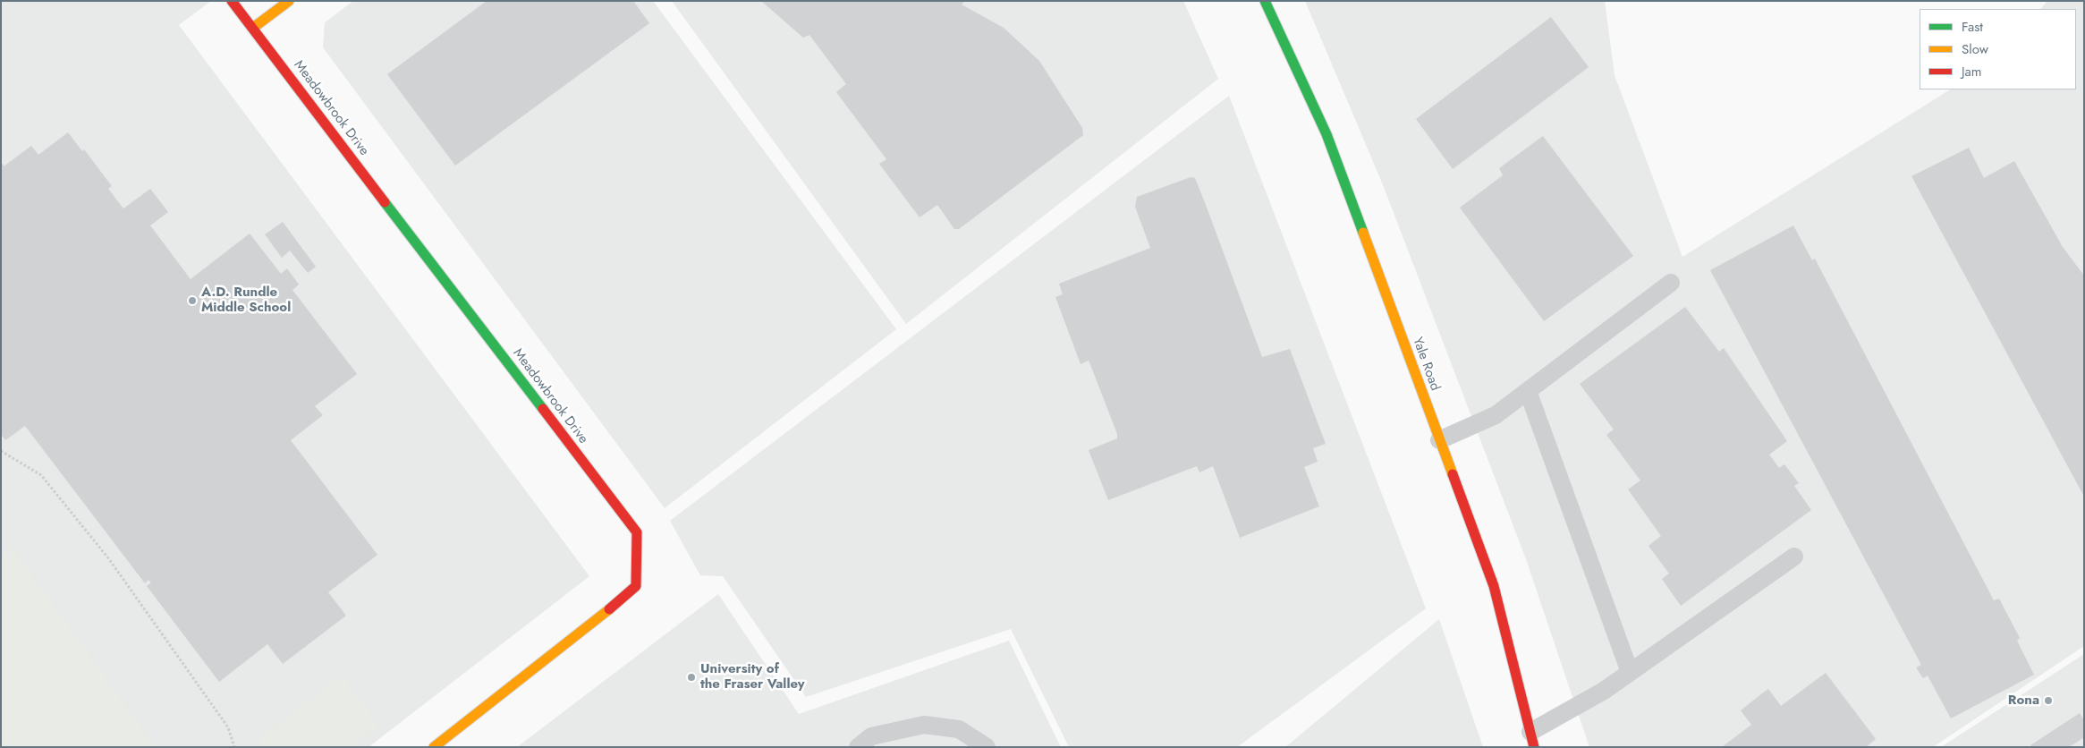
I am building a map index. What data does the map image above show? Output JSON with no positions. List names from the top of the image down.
{
  "streets": {
    "street": ["Meadowbrook Drive", "Yale Road"]
  },
  "places": ["A.D. Rundle Middle School", "University of the Fraser Valley", "Rona"],
  "legend": ["Fast", "Slow", "Jam"]
}
